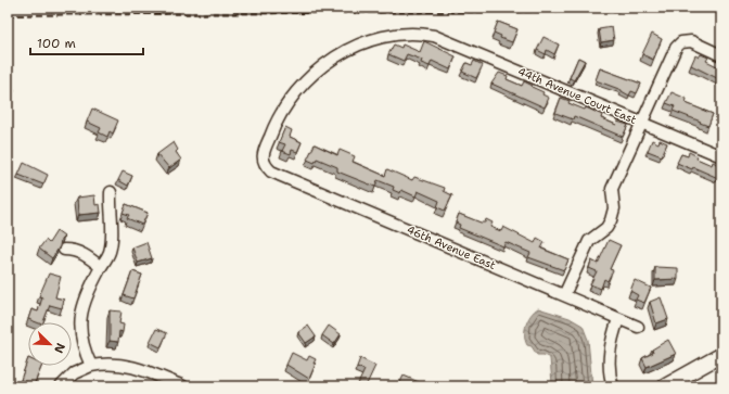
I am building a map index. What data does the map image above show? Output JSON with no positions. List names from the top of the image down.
{
  "streets": {
    "street": ["44th Avenue Court East", "46th Avenue East"]
  },
  "crossings": [
    ["44th Avenue Court East", "46th Avenue East"]
  ],
  "scale_bar": "100 m",
  "north": "bottom right"
}
